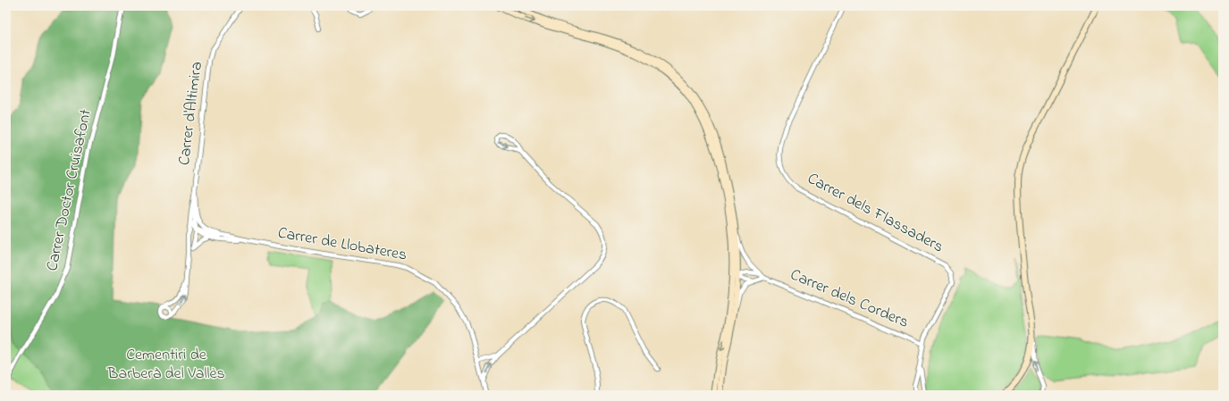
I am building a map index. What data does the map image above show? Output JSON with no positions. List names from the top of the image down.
{
  "streets": {
    "street": [
      "Carrer d'Altimira",
      "Carrer Doctor Cruisafont",
      "Carrer dels Flassaders",
      "Carrer de Llobateres",
      "Carrer dels Corders"
    ]
  },
  "crossings": [
    ["Carrer d'Altimira", "Carrer de Llobateres"],
    ["Carrer dels Flassaders", "Carrer dels Corders"]
  ],
  "parks": ["Cementiri de Barberà del Vallès"]
}
